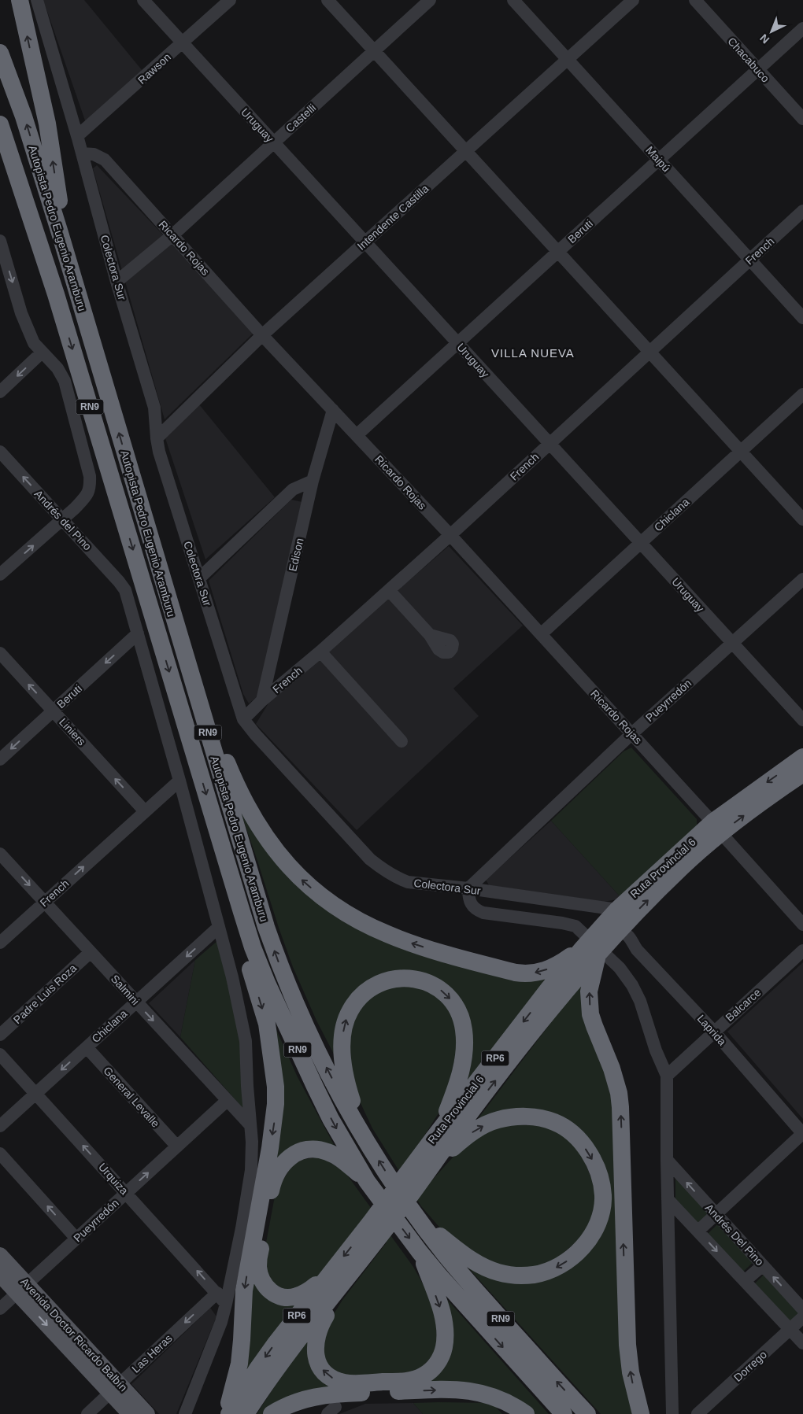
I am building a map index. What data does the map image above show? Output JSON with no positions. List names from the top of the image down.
{
  "streets": {
    "highway": [
      "Autopista Pedro Eugenio Aramburu",
      "RN9",
      "Ruta Provincial 6",
      "RP6"
    ],
    "main road": ["Avenida Doctor Ricardo Balbín"],
    "street": [
      "Chacabuco",
      "Rawson",
      "Castelli",
      "Uruguay",
      "Maipú",
      "Intendente Castilla",
      "Beruti",
      "Ricardo Rojas",
      "French",
      "Colectora Sur",
      "Chiclana",
      "Andrés del Pino",
      "Edison",
      "Pueyrredón",
      "Liniers",
      "Salmini",
      "Padre Luis Roza",
      "Balcarce",
      "Laprida",
      "General Levalle",
      "Urquiza",
      "Andrés Del Pino",
      "Las Heras",
      "Dorrego"
    ]
  },
  "crossings": [
    ["Chacabuco", "Beruti"],
    ["Rawson", "Uruguay"],
    ["Rawson", "Colectora Sur"],
    ["Castelli", "Uruguay"],
    ["Castelli", "Ricardo Rojas"],
    ["Castelli", "Colectora Sur"],
    ["Uruguay", "Intendente Castilla"],
    ["Uruguay", "Beruti"],
    ["Uruguay", "French"],
    ["Uruguay", "Chiclana"],
    ["Uruguay", "Pueyrredón"],
    ["Maipú", "Intendente Castilla"],
    ["Maipú", "Beruti"],
    ["Maipú", "French"],
    ["Intendente Castilla", "Ricardo Rojas"],
    ["Intendente Castilla", "Colectora Sur"],
    ["Beruti", "Ricardo Rojas"],
    ["Beruti", "Andrés del Pino"],
    ["Beruti", "Liniers"],
    ["Ricardo Rojas", "French"],
    ["Ricardo Rojas", "Colectora Sur"],
    ["Ricardo Rojas", "Chiclana"],
    ["Ricardo Rojas", "Edison"],
    ["Ricardo Rojas", "Pueyrredón"],
    ["Ricardo Rojas", "Ruta Provincial 6"],
    ["French", "Colectora Sur"],
    ["French", "Andrés del Pino"],
    ["French", "Edison"],
    ["French", "Liniers"],
    ["French", "Salmini"],
    ["Colectora Sur", "Pueyrredón"],
    ["Colectora Sur", "Ruta Provincial 6"],
    ["Chiclana", "Andrés del Pino"],
    ["Chiclana", "Salmini"],
    ["Chiclana", "General Levalle"],
    ["Chiclana", "Urquiza"],
    ["Andrés del Pino", "Salmini"],
    ["Andrés del Pino", "Urquiza"],
    ["Pueyrredón", "Salmini"],
    ["Pueyrredón", "General Levalle"],
    ["Pueyrredón", "Urquiza"],
    ["Pueyrredón", "Avenida Doctor Ricardo Balbín"],
    ["Ruta Provincial 6", "Laprida"],
    ["Salmini", "Padre Luis Roza"],
    ["Balcarce", "Laprida"],
    ["Urquiza", "Las Heras"],
    ["Avenida Doctor Ricardo Balbín", "Las Heras"]
  ],
  "one_way": ["Liniers", "Salmini", "Las Heras"],
  "districts": ["VILLA NUEVA"],
  "north": "bottom left"
}
